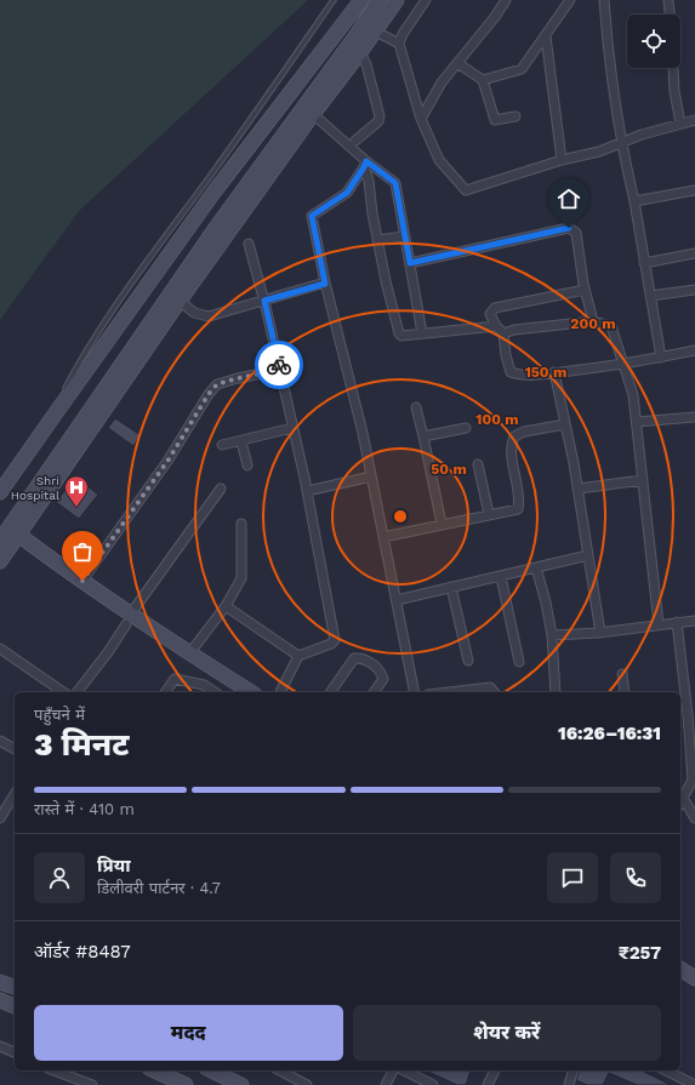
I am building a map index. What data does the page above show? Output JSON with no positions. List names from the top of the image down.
{
  "places": {
    "hospital": ["Shri Hospital"]
  },
  "page": {
    "heading": ["3 मिनट", "पहुँचने में", "16:26–16:31"],
    "panel": [
      "प्रिया",
      "डिलीवरी पार्टनर · 4.7",
      "ऑर्डर #8487",
      "₹257"
    ],
    "bar": "रास्ते में · 410 m",
    "buttons": ["मदद", "शेयर करें"]
  },
  "rings": [
    "200 m",
    "150 m",
    "100 m",
    "50 m"
  ]
}
